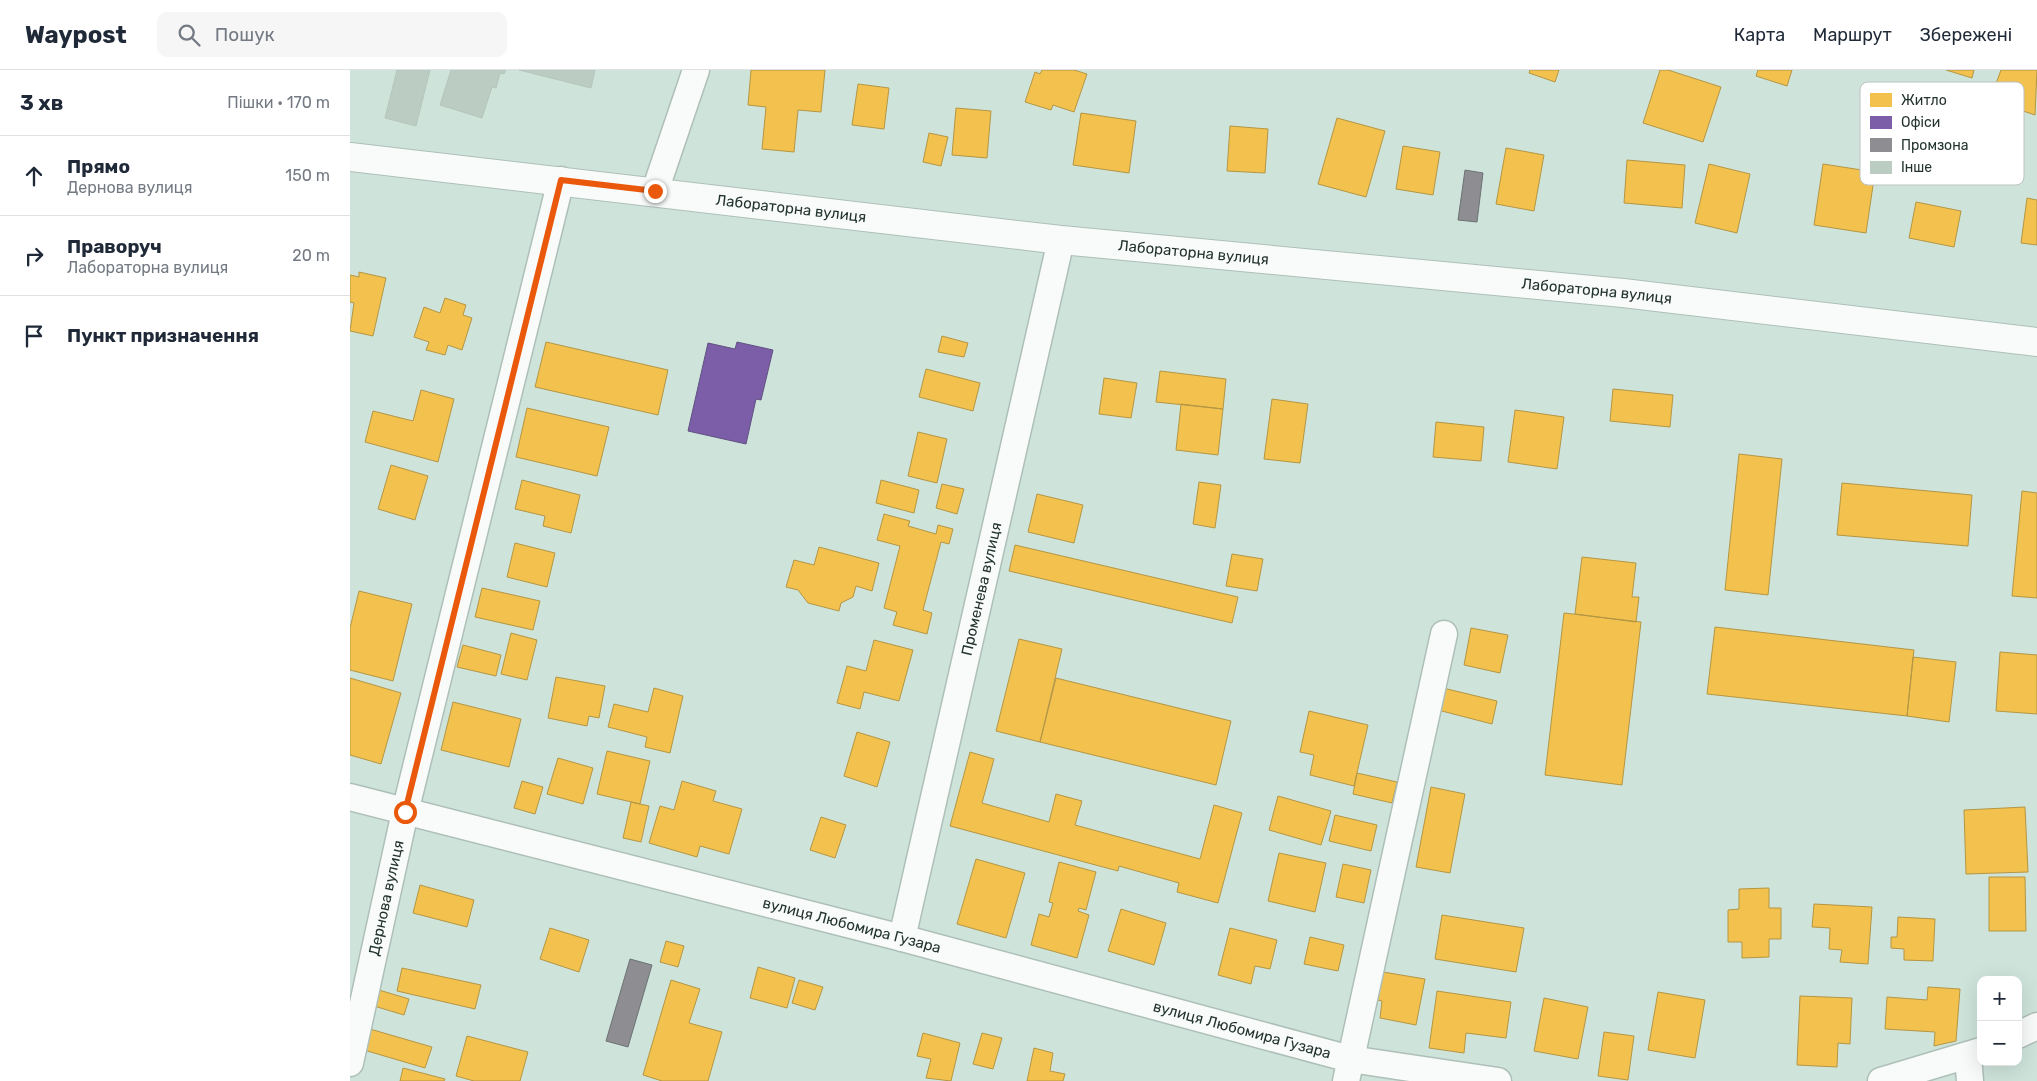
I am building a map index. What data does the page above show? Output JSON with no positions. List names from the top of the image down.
{
  "streets": {
    "main road": ["Лабораторна вулиця"],
    "street": ["Променева вулиця", "Дернова вулиця", "вулиця Любомира Гузара"]
  },
  "crossings": [
    ["Лабораторна вулиця", "Променева вулиця"],
    ["Лабораторна вулиця", "Дернова вулиця"],
    ["Променева вулиця", "вулиця Любомира Гузара"],
    ["Дернова вулиця", "вулиця Любомира Гузара"]
  ],
  "legend": [
    "Житло",
    "Офіси",
    "Промзона",
    "Інше"
  ],
  "page": {
    "header": "Waypost",
    "search": "Пошук",
    "nav": ["Карта", "Маршрут", "Збережені"],
    "heading": ["3 хв", "Пішки · 170 m"],
    "list": [
      ["Прямо", "Дернова вулиця", "150 m"],
      ["Праворуч", "Лабораторна вулиця", "20 m"],
      "Пункт призначення"
    ],
    "map_buttons": ["+", "−"]
  }
}
